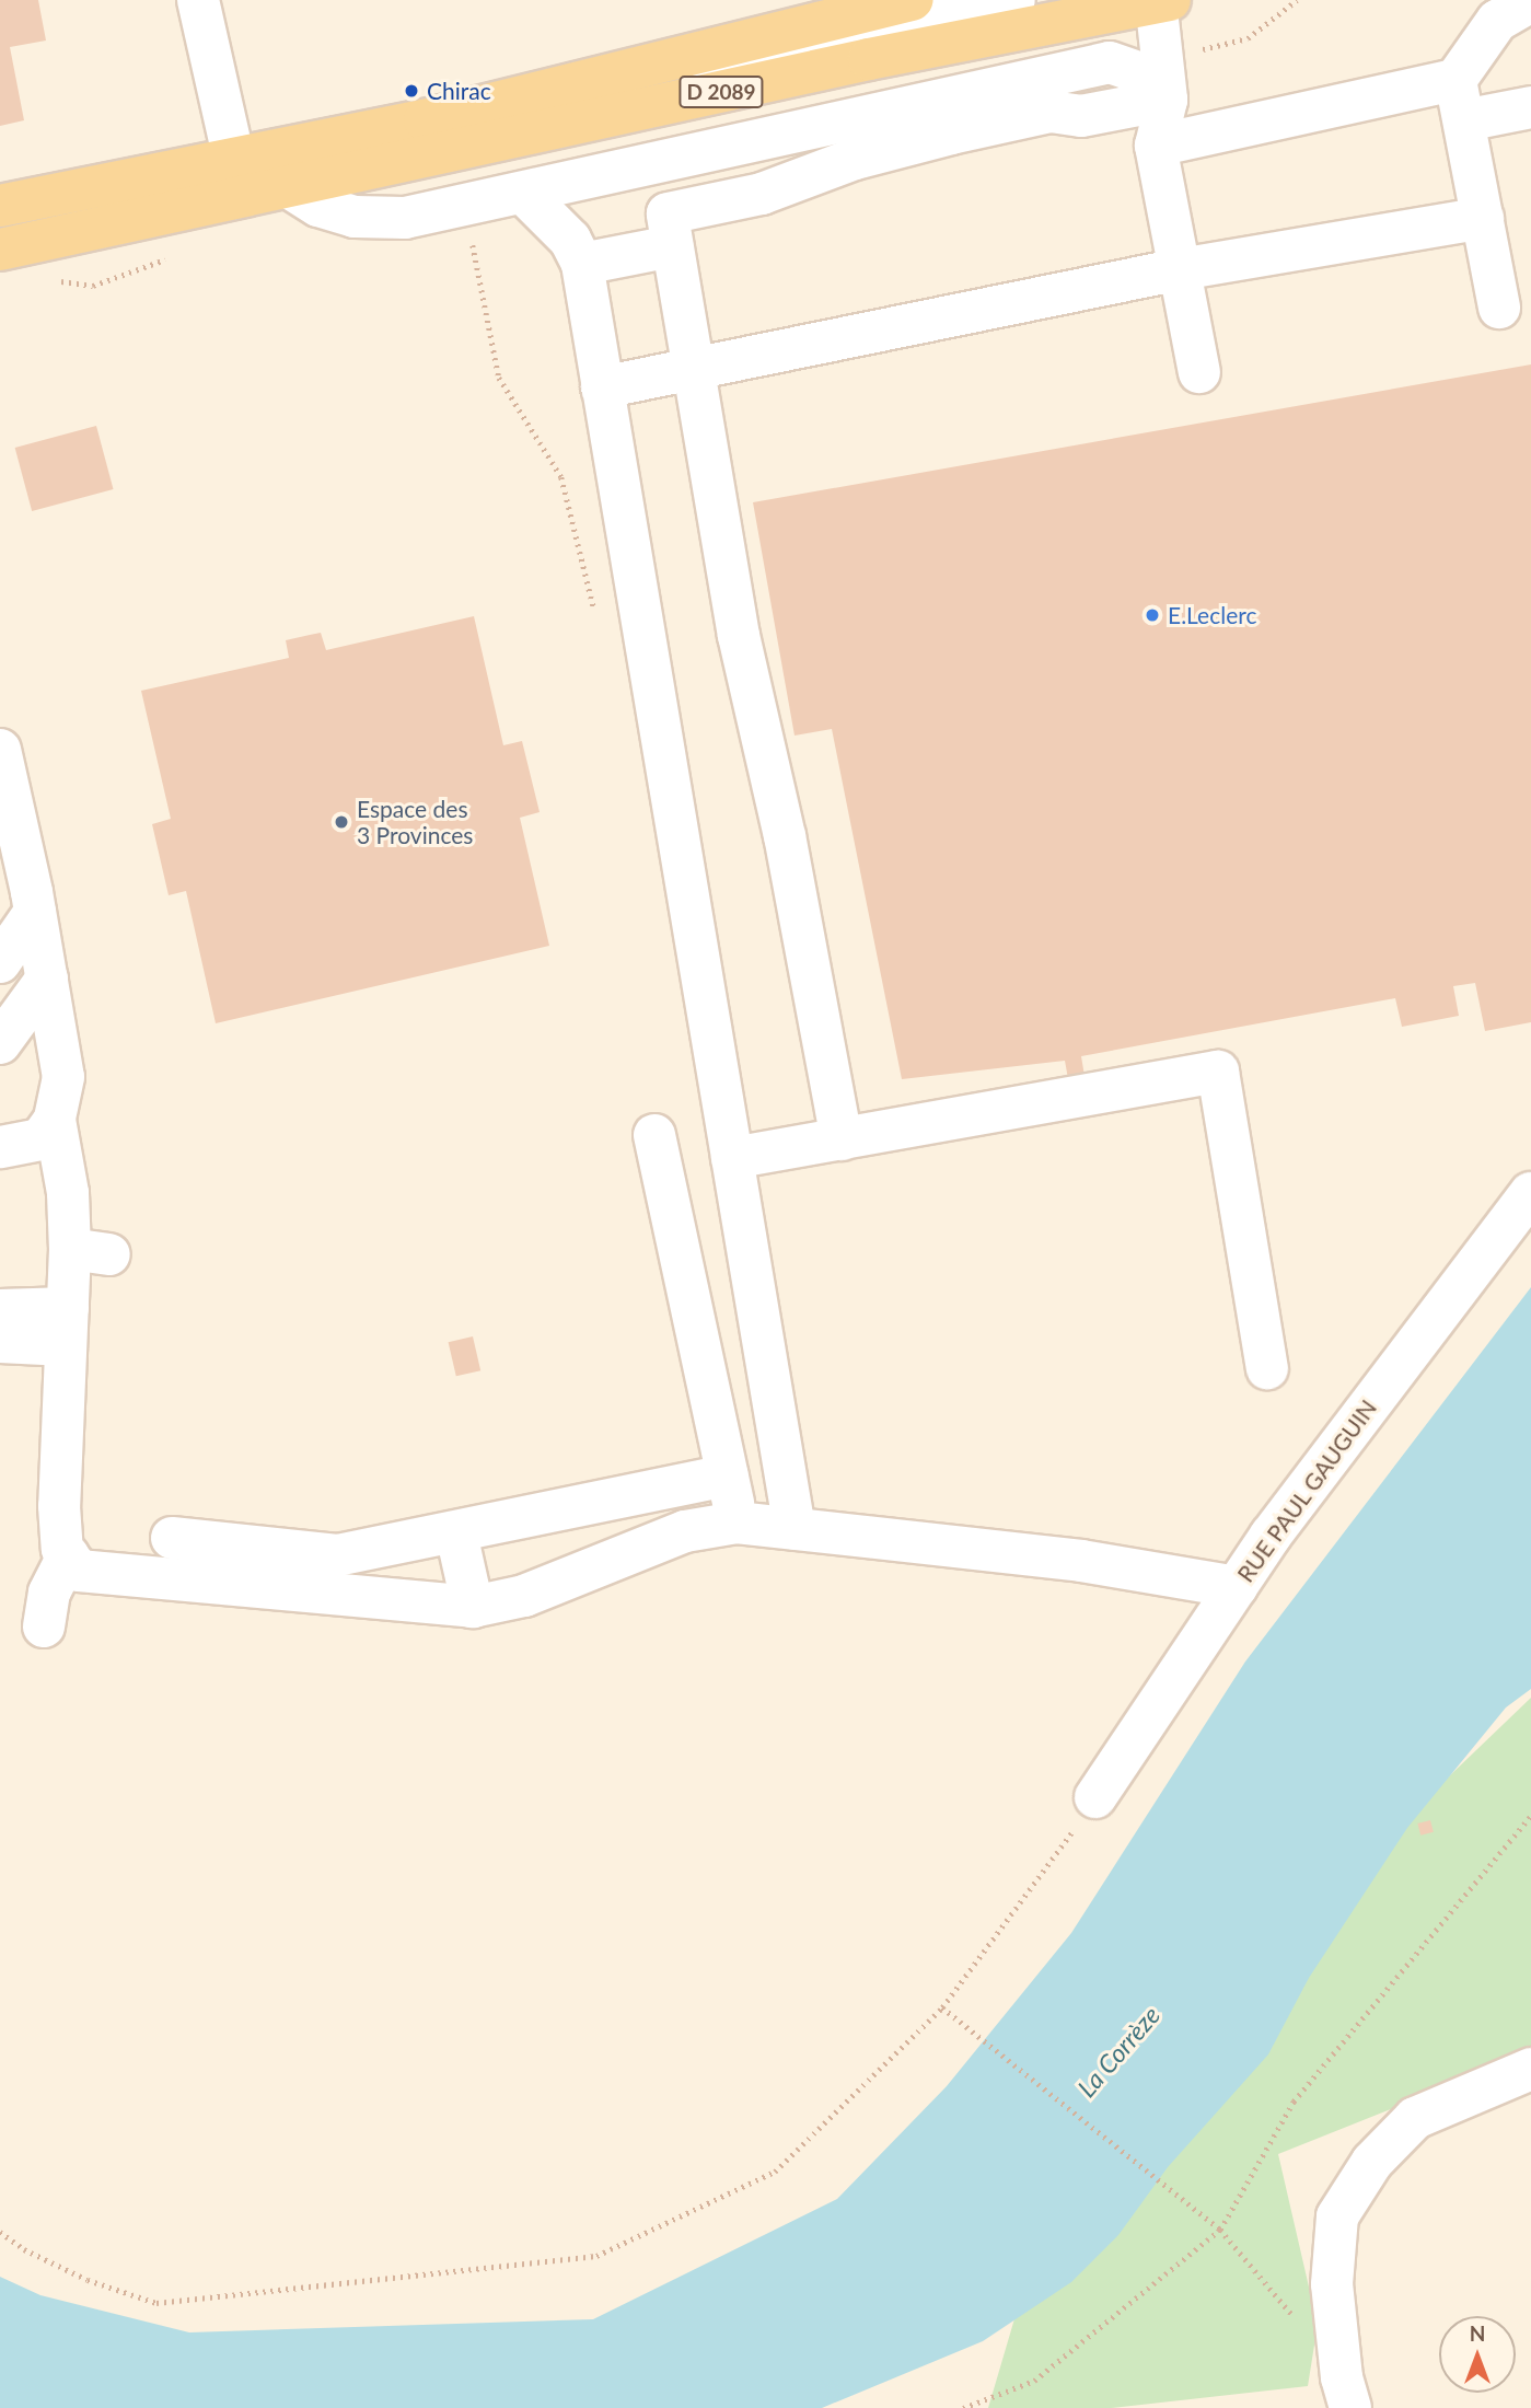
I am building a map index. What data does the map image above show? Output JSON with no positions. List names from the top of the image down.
{
  "streets": {
    "main road": ["D 2089"],
    "street": ["RUE PAUL GAUGUIN"]
  },
  "water": ["La Corrèze"],
  "places": ["Chirac", "E.Leclerc", "Espace des 3 Provinces"],
  "north": "top"
}
